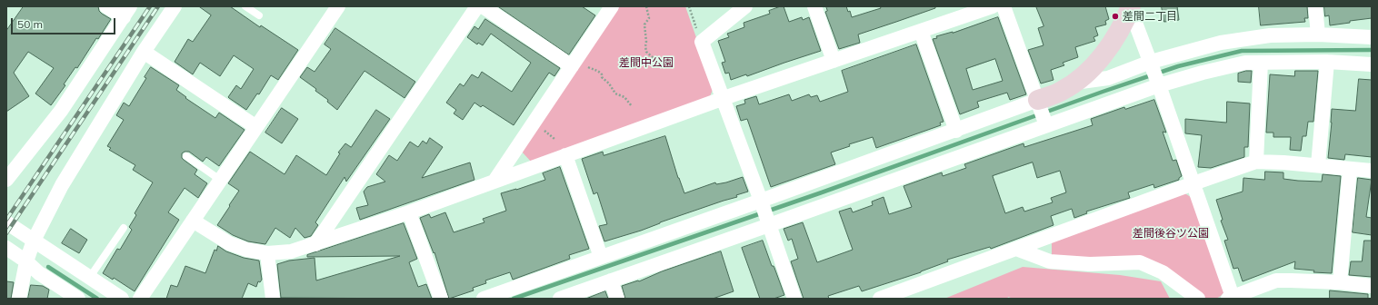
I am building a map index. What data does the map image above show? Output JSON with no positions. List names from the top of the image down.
{
  "parks": ["差間中公園", "差間後谷ツ公園"],
  "places": ["差間二丁目"],
  "scale_bar": "50 m"
}
